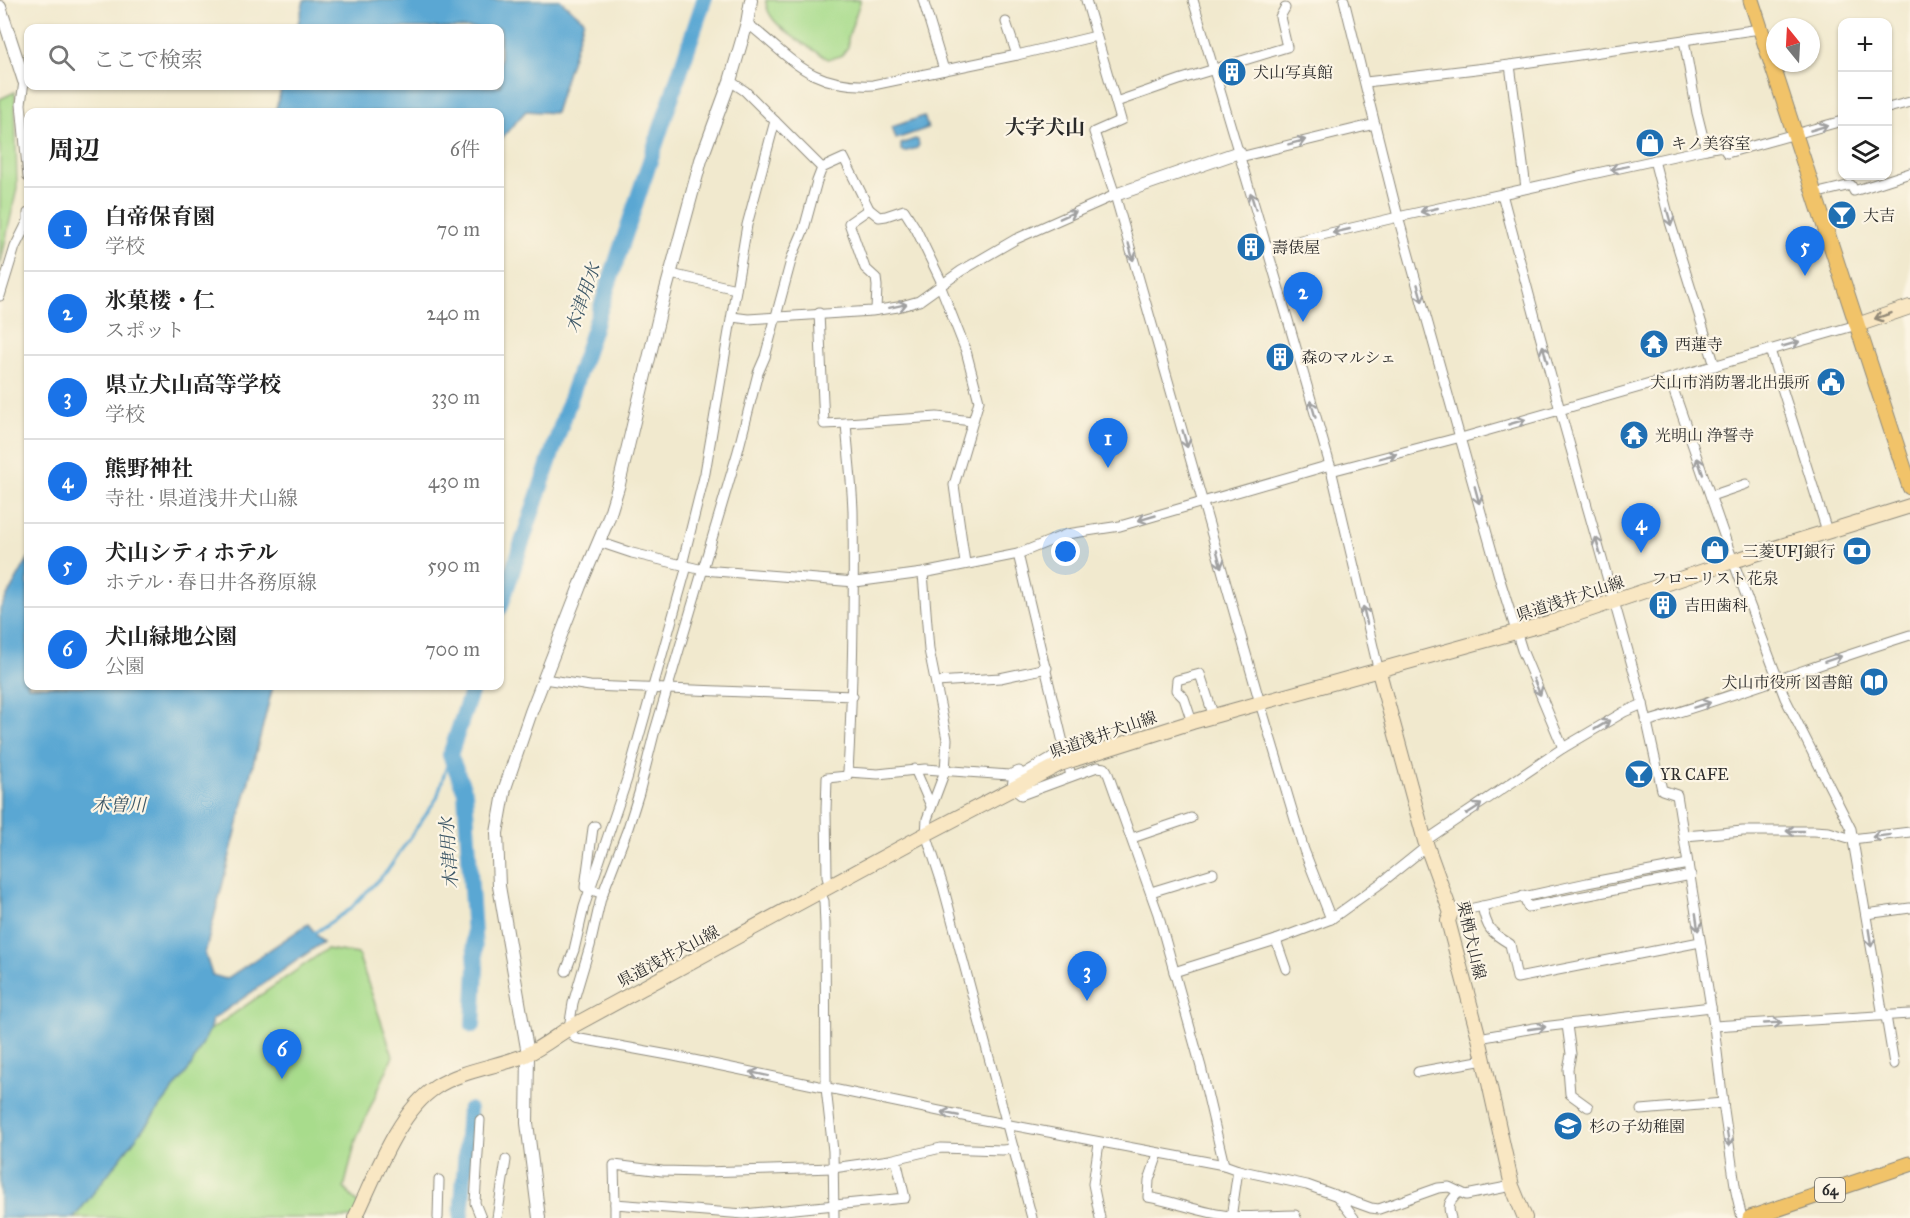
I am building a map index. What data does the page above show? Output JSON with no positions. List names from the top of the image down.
{
  "streets": {
    "main road": ["県道浅井犬山線", "栗栖犬山線", "64"]
  },
  "crossings": [
    ["県道浅井犬山線", "栗栖犬山線"]
  ],
  "districts": ["大字犬山"],
  "water": ["木津用水", "木曽川"],
  "places": {
    "building": [
      "犬山写真館",
      "壽俵屋",
      "森のマルシェ",
      "吉田歯科"
    ],
    "shop": ["キノ美容室", "フローリスト花泉"],
    "bar": ["大吉", "YR CAFE"],
    "temple": ["西蓮寺", "光明山 浄誓寺"],
    "public building": ["犬山市消防署北出張所"],
    "bank": ["三菱UFJ銀行"],
    "library": ["犬山市役所 図書館"],
    "school or university": ["杉の子幼稚園"]
  },
  "north": "top",
  "page": {
    "map_buttons": ["+", "−"],
    "search": "ここで検索",
    "heading": ["周辺", "6件"],
    "list": [
      {
        "mark": "1",
        "name": "白帝保育園",
        "note": "学校",
        "value": "70 m"
      },
      {
        "mark": "2",
        "name": "氷菓楼・仁",
        "note": "スポット",
        "value": "240 m"
      },
      {
        "mark": "3",
        "name": "県立犬山高等学校",
        "note": "学校",
        "value": "330 m"
      },
      {
        "mark": "4",
        "name": "熊野神社",
        "note": "寺社 · 県道浅井犬山線",
        "value": "430 m"
      },
      {
        "mark": "5",
        "name": "犬山シティホテル",
        "note": "ホテル · 春日井各務原線",
        "value": "590 m"
      },
      {
        "mark": "6",
        "name": "犬山緑地公園",
        "note": "公園",
        "value": "700 m"
      }
    ],
    "pins": [
      "5",
      "2",
      "1",
      "4",
      "3",
      "6"
    ]
  }
}
